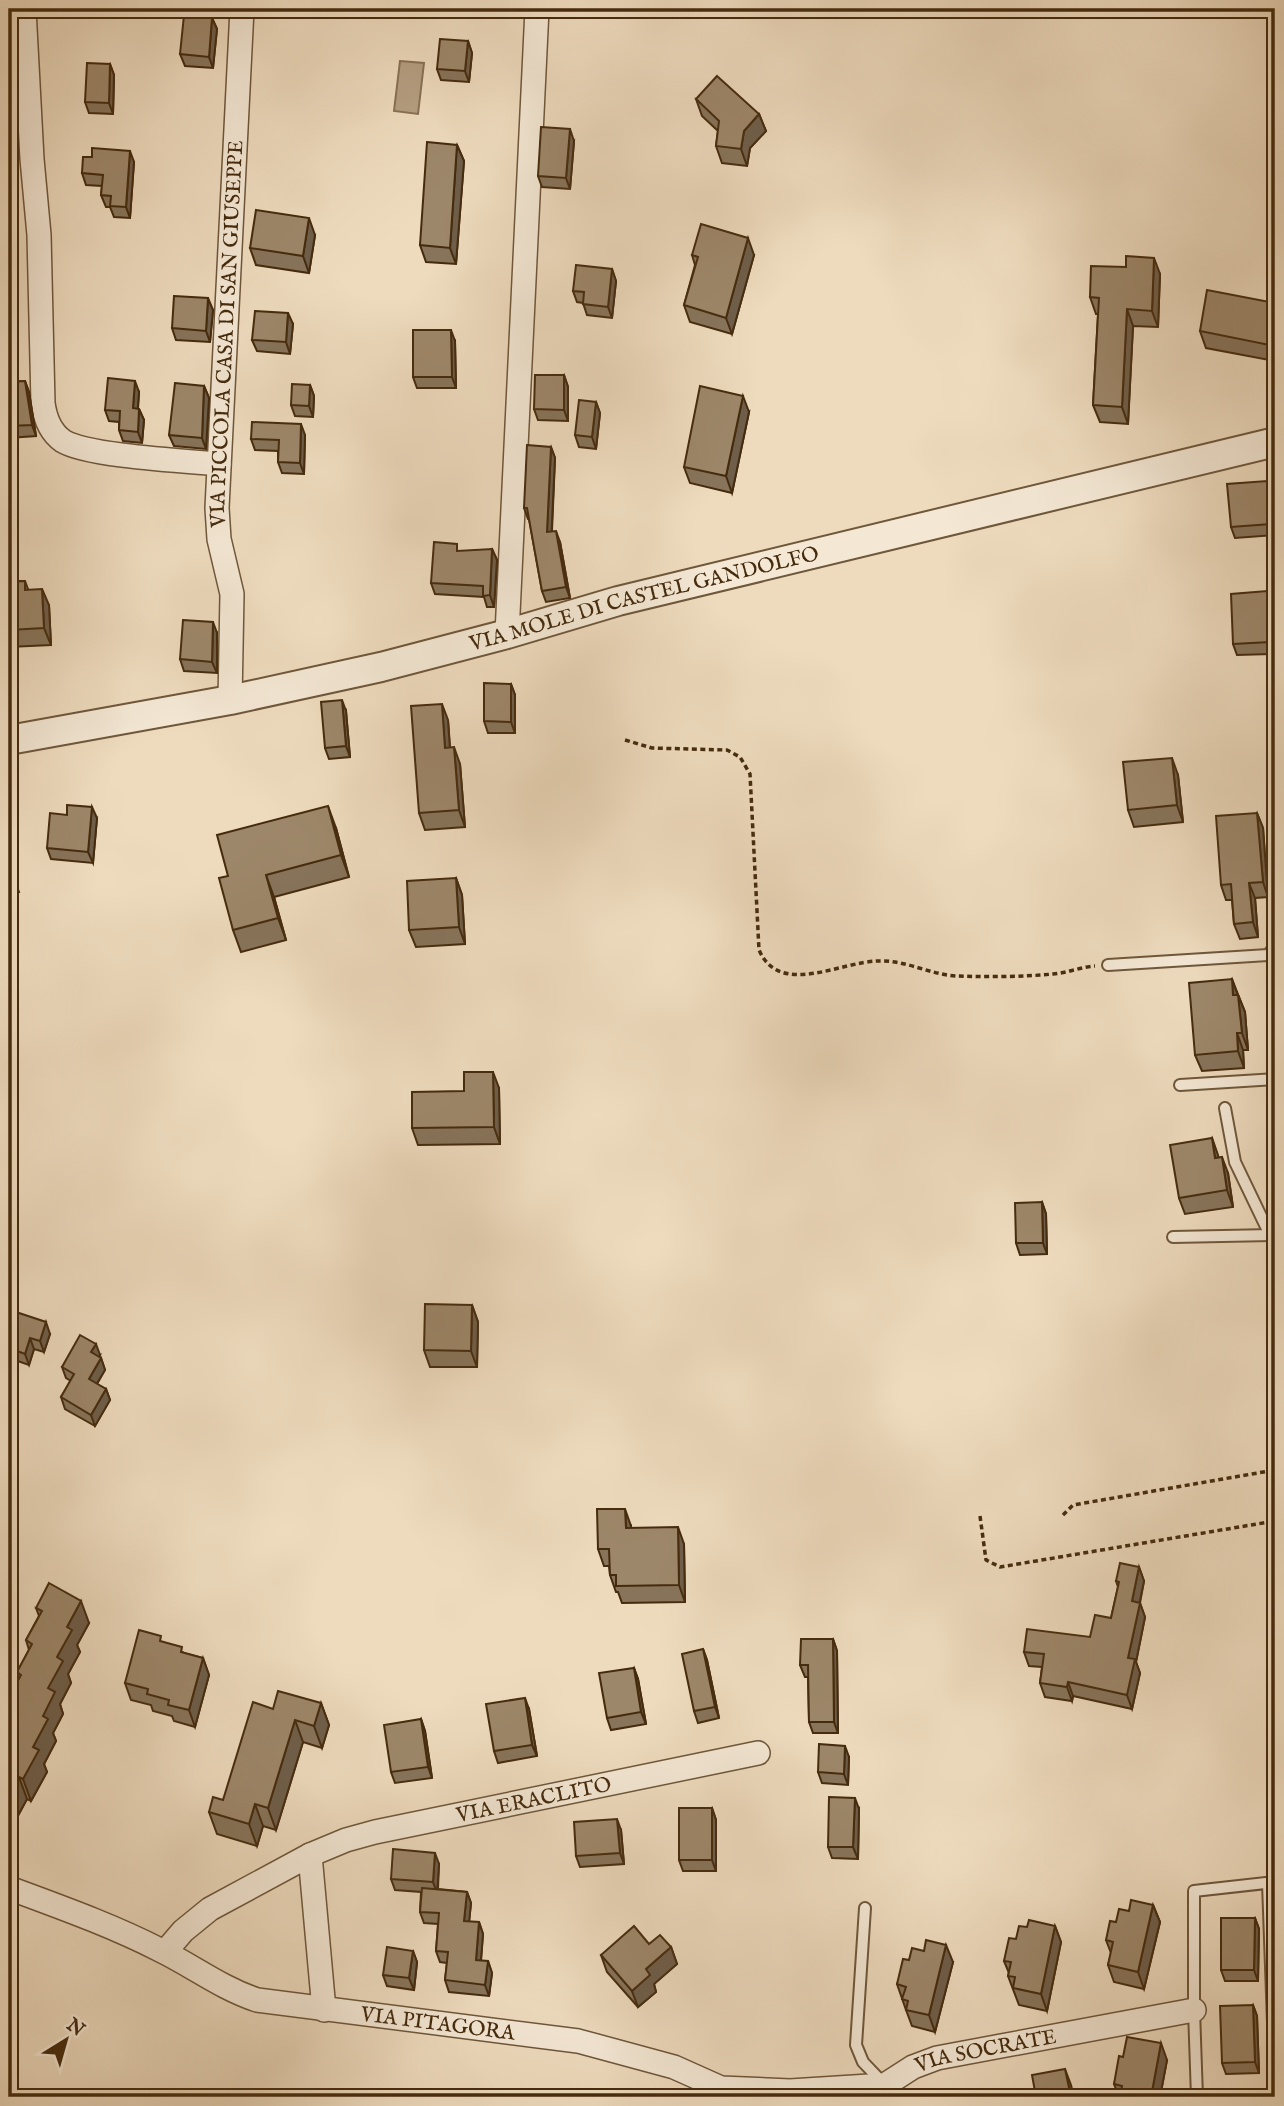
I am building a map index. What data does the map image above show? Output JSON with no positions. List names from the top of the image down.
{
  "streets": {
    "street": [
      "VIA PICCOLA CASA DI SAN GIUSEPPE",
      "VIA MOLE DI CASTEL GANDOLFO",
      "VIA ERACLITO",
      "VIA PITAGORA",
      "VIA SOCRATE"
    ]
  },
  "crossings": [
    ["VIA PICCOLA CASA DI SAN GIUSEPPE", "VIA MOLE DI CASTEL GANDOLFO"],
    ["VIA ERACLITO", "VIA PITAGORA"],
    ["VIA PITAGORA", "VIA SOCRATE"]
  ],
  "north": "top right"
}
